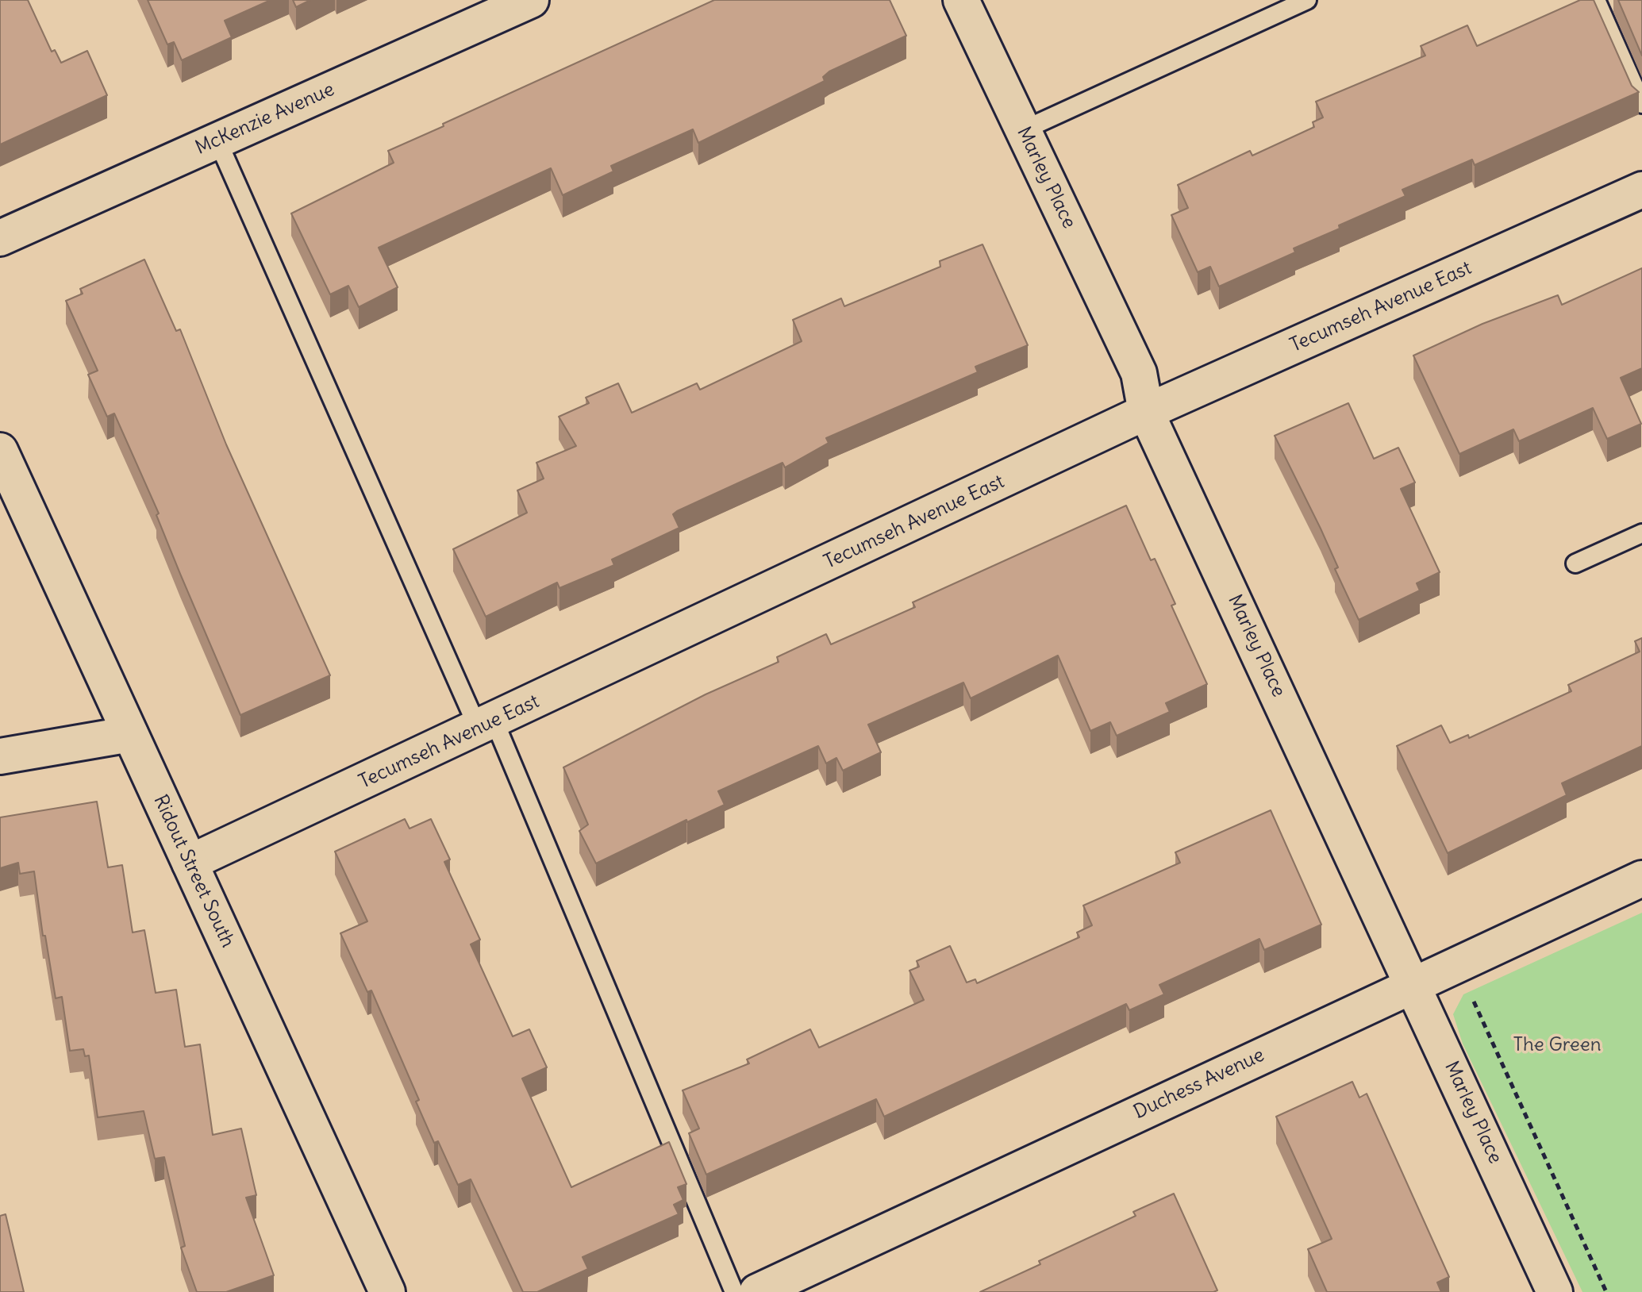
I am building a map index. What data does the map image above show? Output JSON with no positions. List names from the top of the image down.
{
  "streets": {
    "street": [
      "McKenzie Avenue",
      "Marley Place",
      "Tecumseh Avenue East",
      "Ridout Street South",
      "Duchess Avenue"
    ]
  },
  "crossings": [
    ["Marley Place", "Tecumseh Avenue East"],
    ["Marley Place", "Duchess Avenue"],
    ["Tecumseh Avenue East", "Ridout Street South"]
  ],
  "parks": ["The Green"]
}
